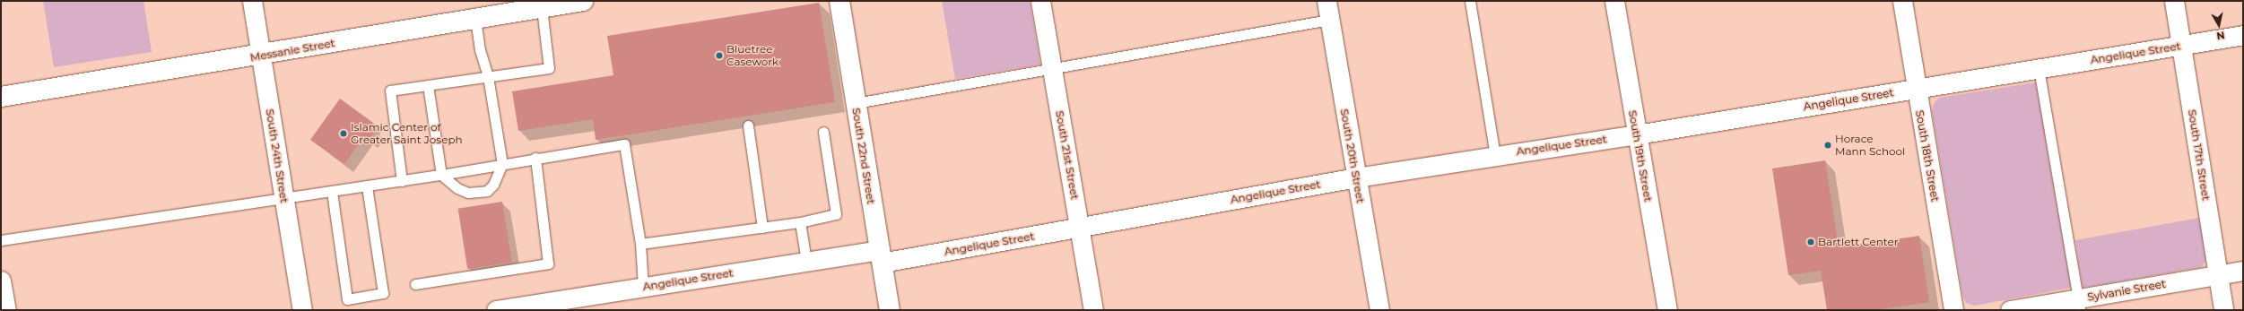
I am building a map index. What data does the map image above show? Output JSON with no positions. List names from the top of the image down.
{
  "streets": {
    "street": [
      "Messanie Street",
      "Angelique Street",
      "South 21st Street",
      "South 17th Street",
      "South 24th Street",
      "South 22nd Street",
      "South 20th Street",
      "South 19th Street",
      "South 18th Street",
      "Sylvanie Street"
    ]
  },
  "crossings": [
    ["Messanie Street", "South 24th Street"],
    ["Angelique Street", "South 21st Street"],
    ["Angelique Street", "South 17th Street"],
    ["Angelique Street", "South 22nd Street"],
    ["Angelique Street", "South 20th Street"],
    ["Angelique Street", "South 19th Street"],
    ["Angelique Street", "South 18th Street"],
    ["South 17th Street", "Sylvanie Street"]
  ],
  "places": [
    "Bluetree Casework",
    "Islamic Center of Greater Saint Joseph",
    "Horace Mann School",
    "Bartlett Center"
  ],
  "north": "bottom"
}
